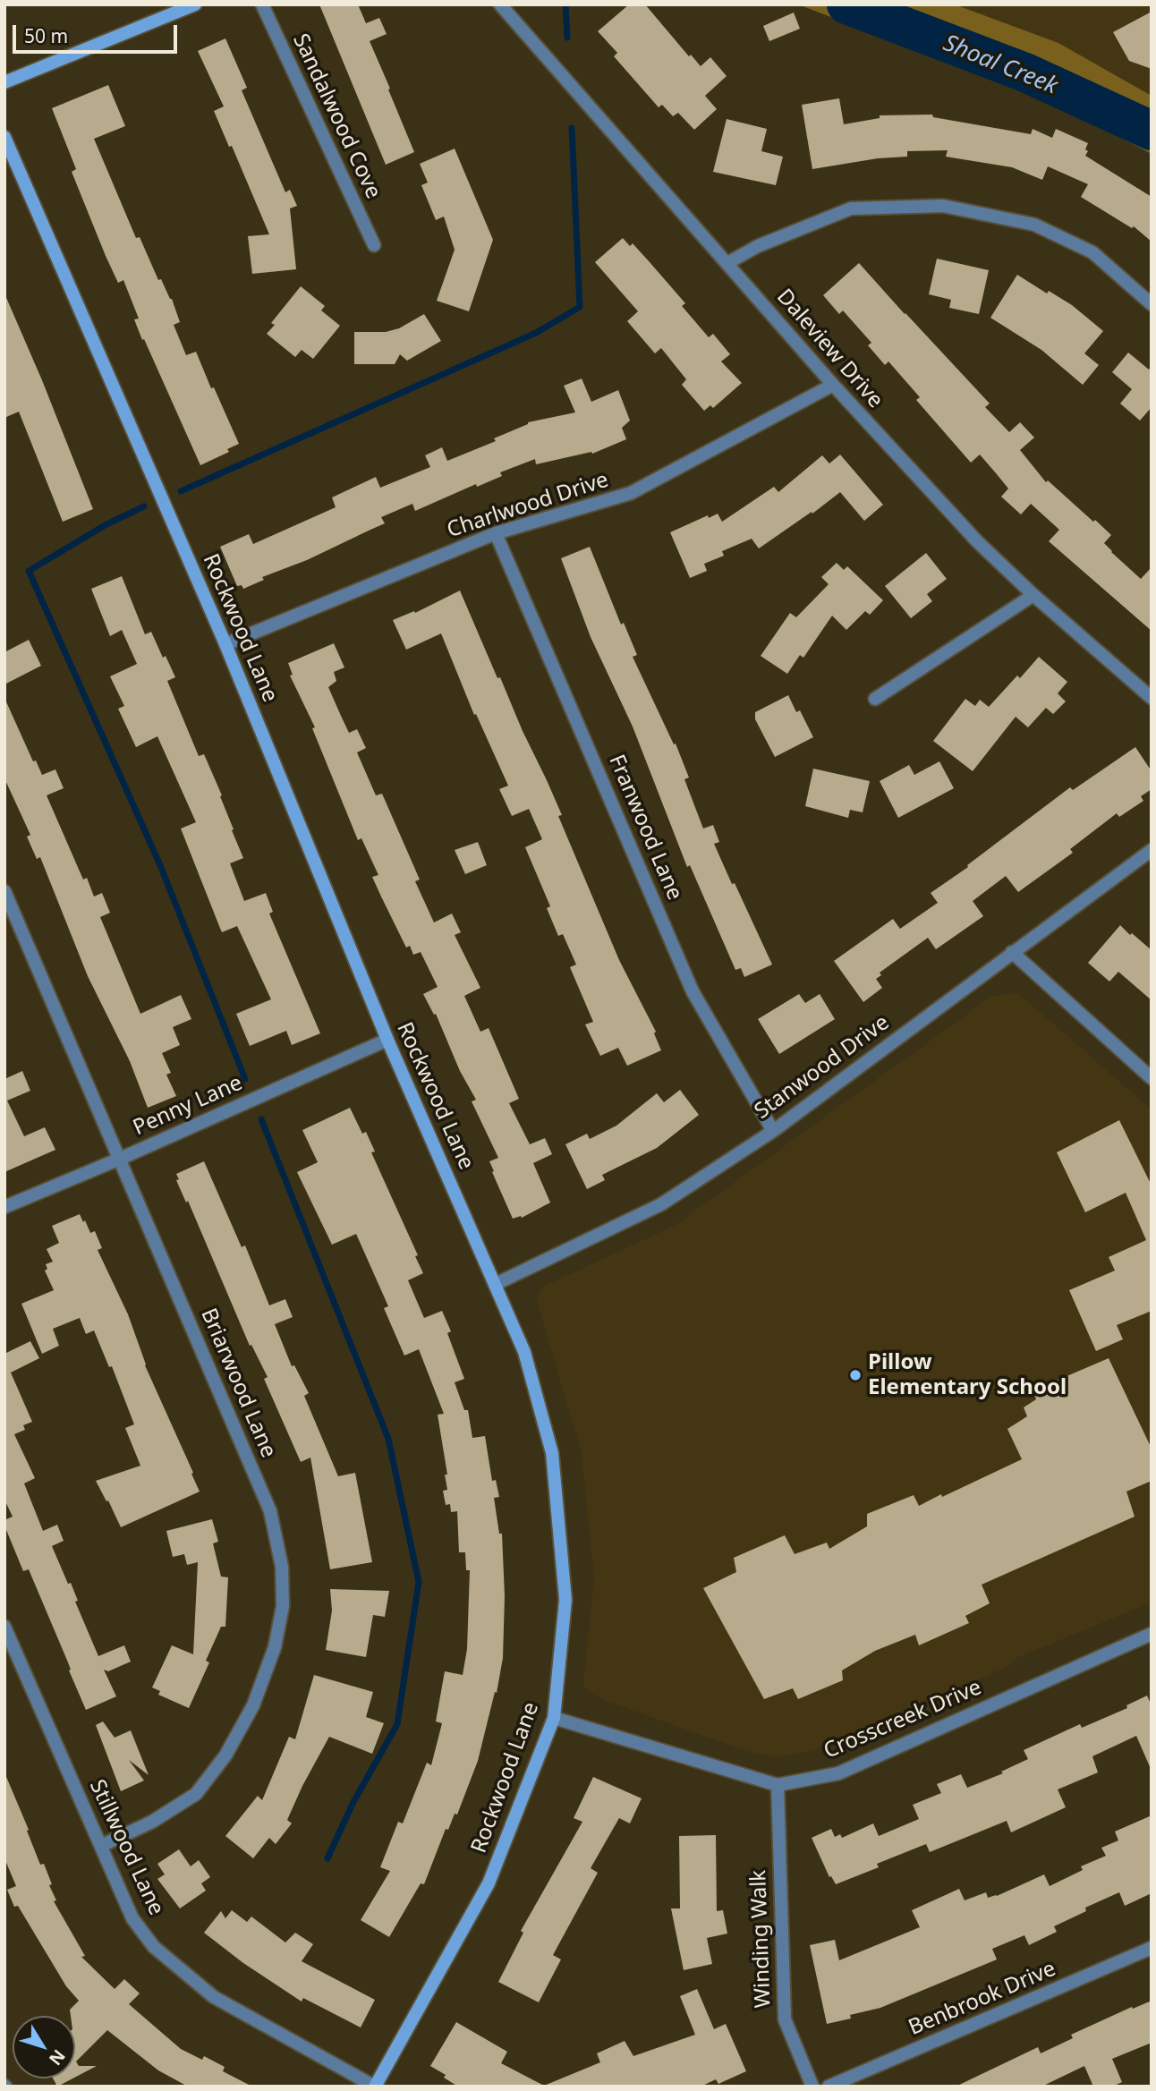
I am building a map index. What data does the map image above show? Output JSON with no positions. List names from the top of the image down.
{
  "streets": {
    "street": [
      "Sandalwood Cove",
      "Daleview Drive",
      "Charlwood Drive",
      "Rockwood Lane",
      "Franwood Lane",
      "Stanwood Drive",
      "Penny Lane",
      "Briarwood Lane",
      "Crosscreek Drive",
      "Stillwood Lane",
      "Winding Walk",
      "Benbrook Drive"
    ]
  },
  "crossings": [
    ["Daleview Drive", "Charlwood Drive"],
    ["Charlwood Drive", "Rockwood Lane"],
    ["Charlwood Drive", "Franwood Lane"],
    ["Rockwood Lane", "Stanwood Drive"],
    ["Rockwood Lane", "Penny Lane"],
    ["Rockwood Lane", "Crosscreek Drive"],
    ["Rockwood Lane", "Stillwood Lane"],
    ["Franwood Lane", "Stanwood Drive"],
    ["Penny Lane", "Briarwood Lane"],
    ["Briarwood Lane", "Stillwood Lane"],
    ["Crosscreek Drive", "Winding Walk"]
  ],
  "water": ["Shoal Creek"],
  "places": ["Pillow Elementary School"],
  "scale_bar": "50 m",
  "north": "bottom right"
}
